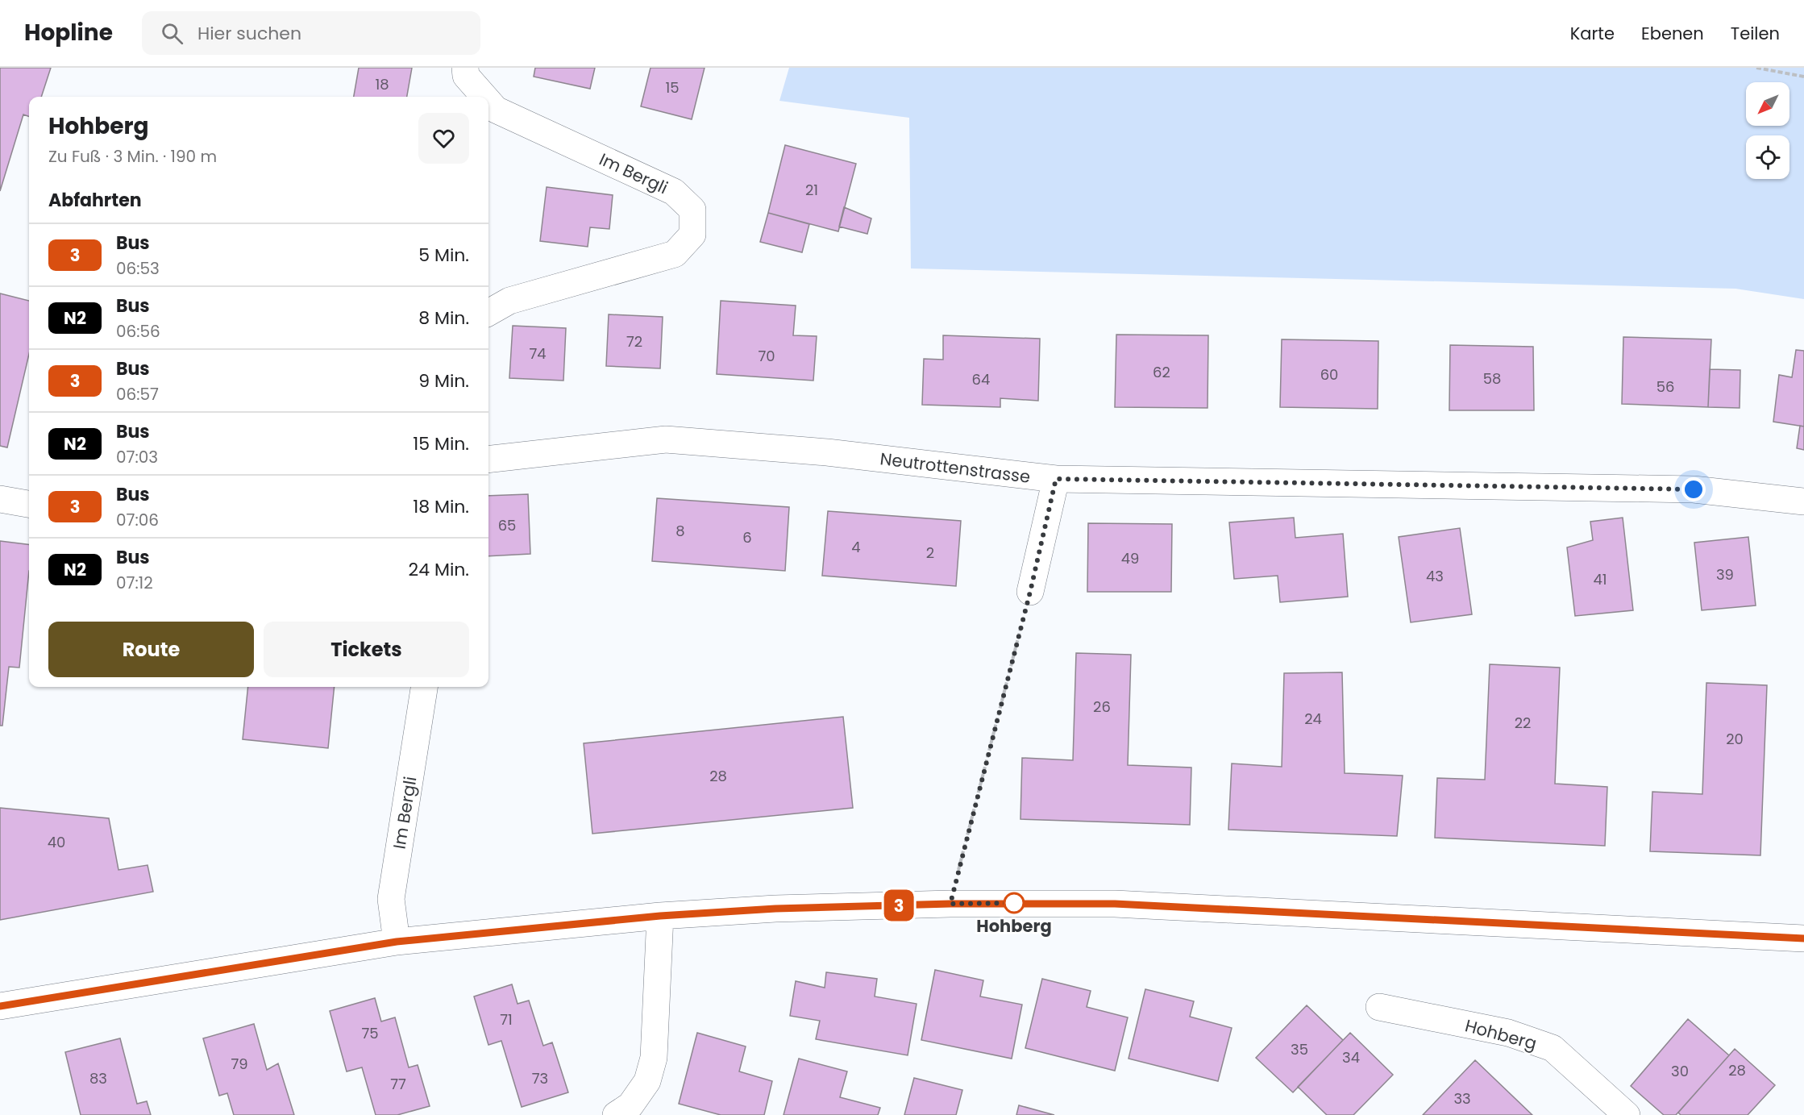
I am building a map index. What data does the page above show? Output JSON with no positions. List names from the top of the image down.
{
  "streets": {
    "street": ["Im Bergli", "Neutrottenstrasse", "Hohberg"]
  },
  "places": ["Hohberg"],
  "lines": ["bus line 3"],
  "house_numbers": [
    "18",
    "15",
    "21",
    "72",
    "74",
    "70",
    "62",
    "60",
    "58",
    "64",
    "56",
    "65",
    "8",
    "6",
    "4",
    "2",
    "49",
    "39",
    "43",
    "41",
    "26",
    "24",
    "22",
    "20",
    "28",
    "40",
    "71",
    "75",
    "35",
    "34",
    "79",
    "28",
    "30",
    "83",
    "73",
    "77",
    "33"
  ],
  "north": "bottom left",
  "page": {
    "header": "Hopline",
    "search": "Hier suchen",
    "nav": ["Karte", "Ebenen", "Teilen"],
    "on_map": "3",
    "heading": [
      ["Hohberg", "Zu Fuß · 3 Min. · 190 m"],
      "Abfahrten"
    ],
    "list": [
      {
        "mark": "3",
        "name": "Bus",
        "note": "06:53",
        "value": "5 Min."
      },
      {
        "mark": "N2",
        "name": "Bus",
        "note": "06:56",
        "value": "8 Min."
      },
      {
        "mark": "3",
        "name": "Bus",
        "note": "06:57",
        "value": "9 Min."
      },
      {
        "mark": "N2",
        "name": "Bus",
        "note": "07:03",
        "value": "15 Min."
      },
      {
        "mark": "3",
        "name": "Bus",
        "note": "07:06",
        "value": "18 Min."
      },
      {
        "mark": "N2",
        "name": "Bus",
        "note": "07:12",
        "value": "24 Min."
      }
    ],
    "buttons": ["Route", "Tickets"]
  }
}
